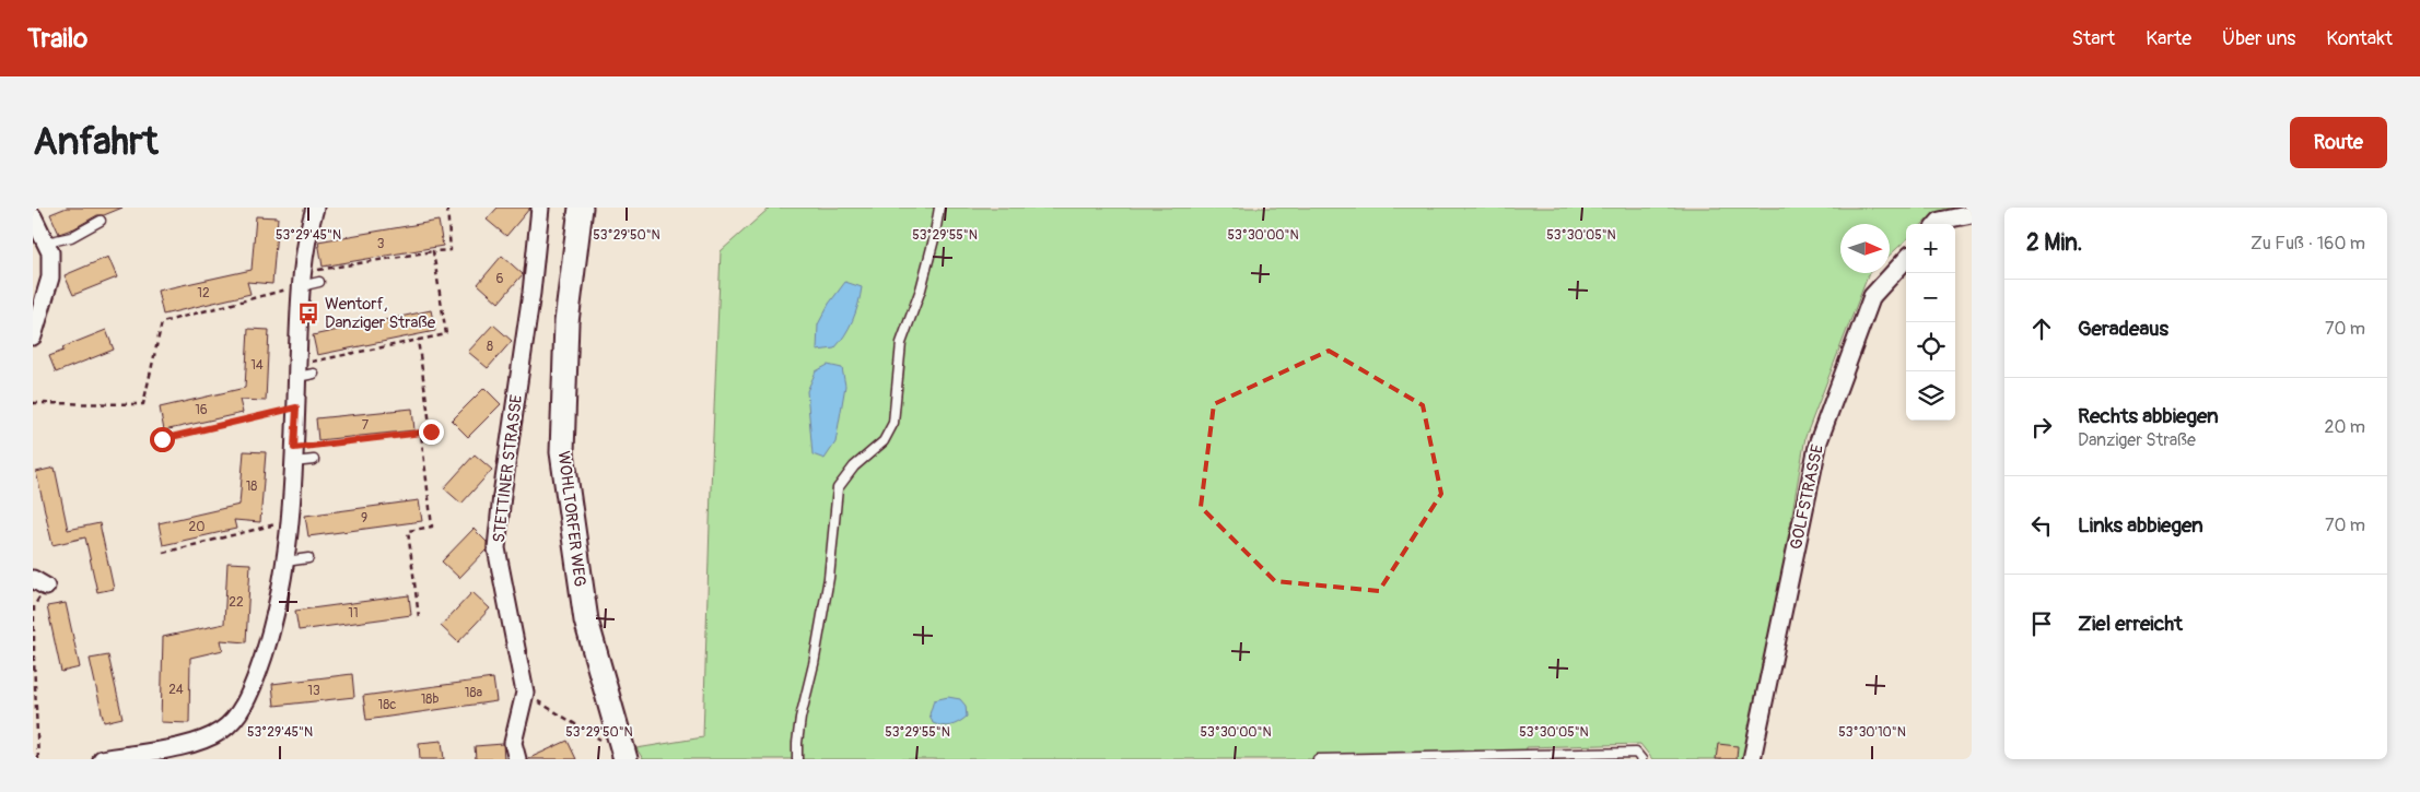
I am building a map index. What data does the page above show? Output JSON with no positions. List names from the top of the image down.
{
  "streets": {
    "main road": ["WOHLTORFER WEG"],
    "street": ["STETTINER STRASSE", "GOLFSTRASSE"]
  },
  "places": {
    "bus stop": ["Wentorf, Danziger Straße"]
  },
  "house_numbers": [
    "3",
    "6",
    "12",
    "8",
    "14",
    "16",
    "7",
    "18",
    "9",
    "20",
    "22",
    "11",
    "24",
    "13",
    "18a",
    "18b",
    "18c"
  ],
  "north": "right",
  "page": {
    "header": "Trailo",
    "nav": [
      "Start",
      "Karte",
      "Über uns",
      "Kontakt"
    ],
    "buttons": "Route",
    "title": "Anfahrt",
    "heading": ["2 Min.", "Zu Fuß · 160 m"],
    "map_buttons": ["+", "−"],
    "list": [
      ["Geradeaus", "70 m"],
      ["Rechts abbiegen", "Danziger Straße", "20 m"],
      ["Links abbiegen", "70 m"],
      "Ziel erreicht"
    ]
  },
  "coordinates": [
    "53°29'45\"N",
    "53°29'50\"N",
    "53°29'55\"N",
    "53°30'00\"N",
    "53°30'05\"N",
    "53°30'10\"N"
  ]
}
